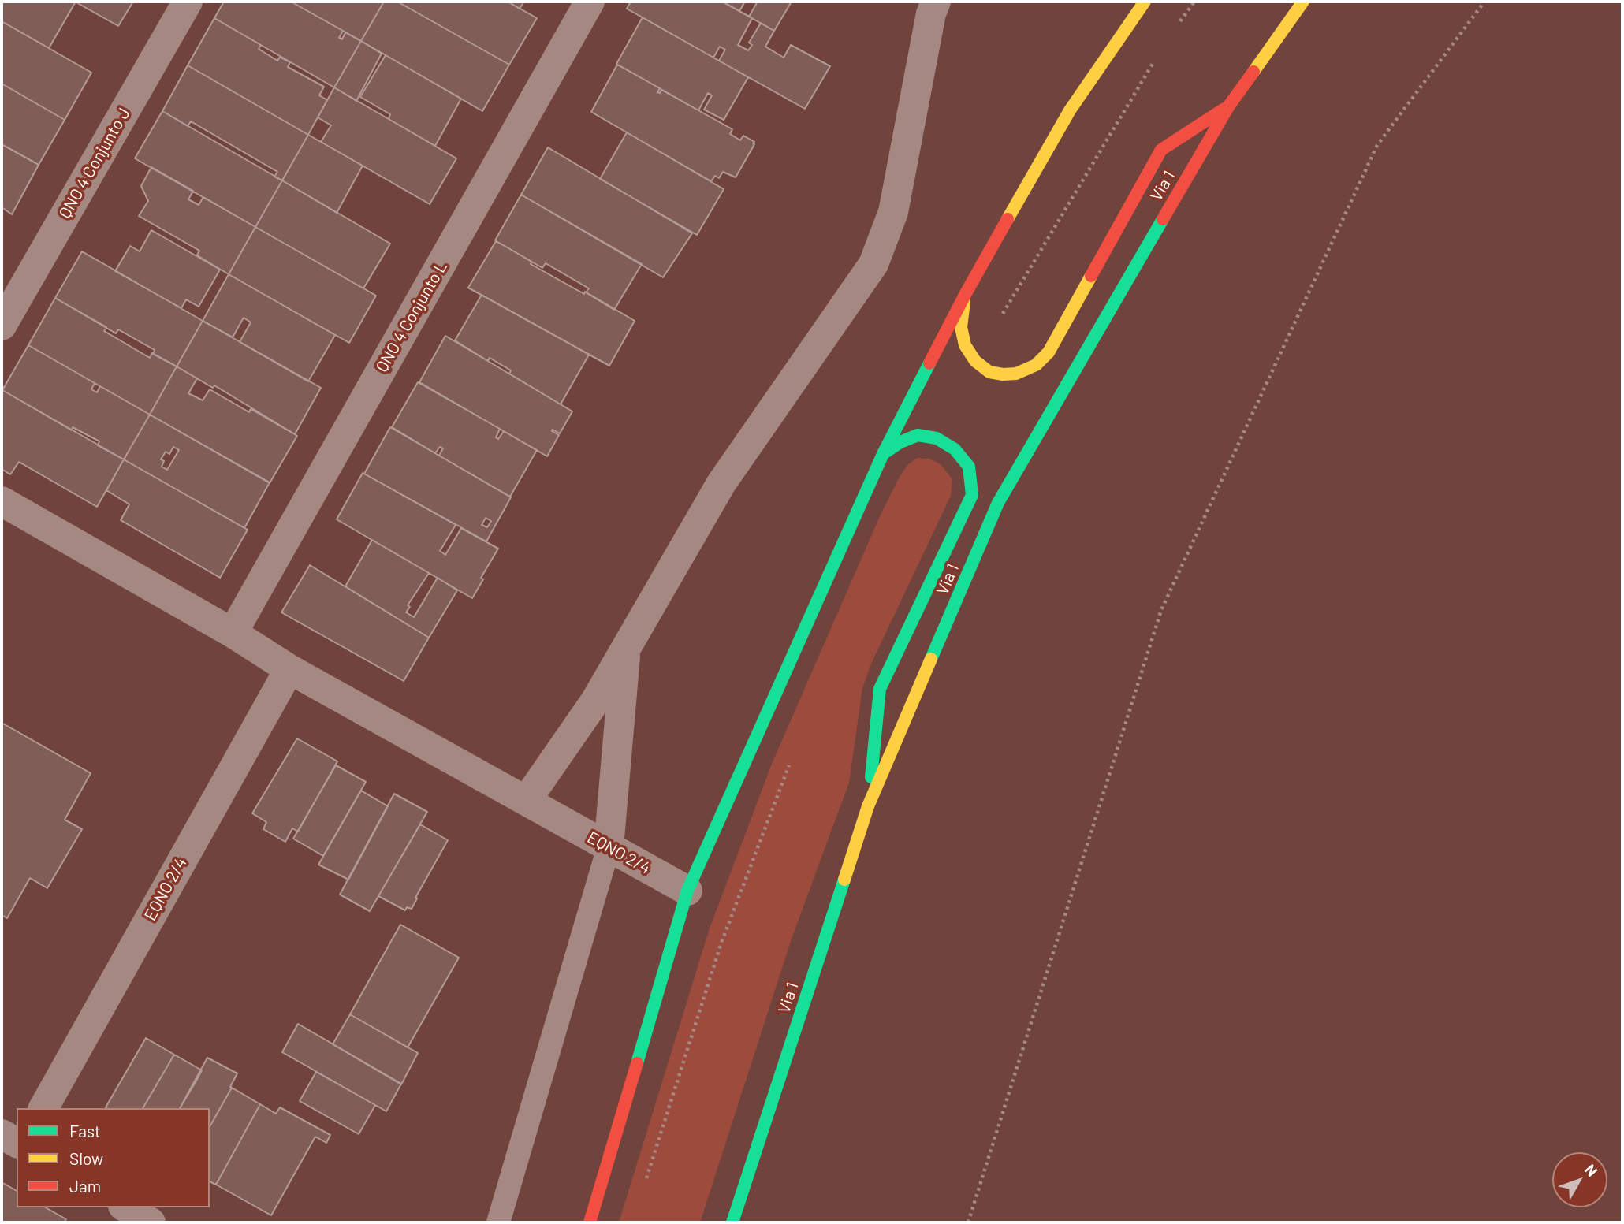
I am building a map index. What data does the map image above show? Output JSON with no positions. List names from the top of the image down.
{
  "streets": {
    "main road": ["Via 1"],
    "street": ["QNO 4 Conjunto J", "QNO 4 Conjunto L", "EQNO 2/4"]
  },
  "crossings": [
    ["QNO 4 Conjunto L", "EQNO 2/4"]
  ],
  "legend": ["Fast", "Slow", "Jam"],
  "north": "top right"
}
